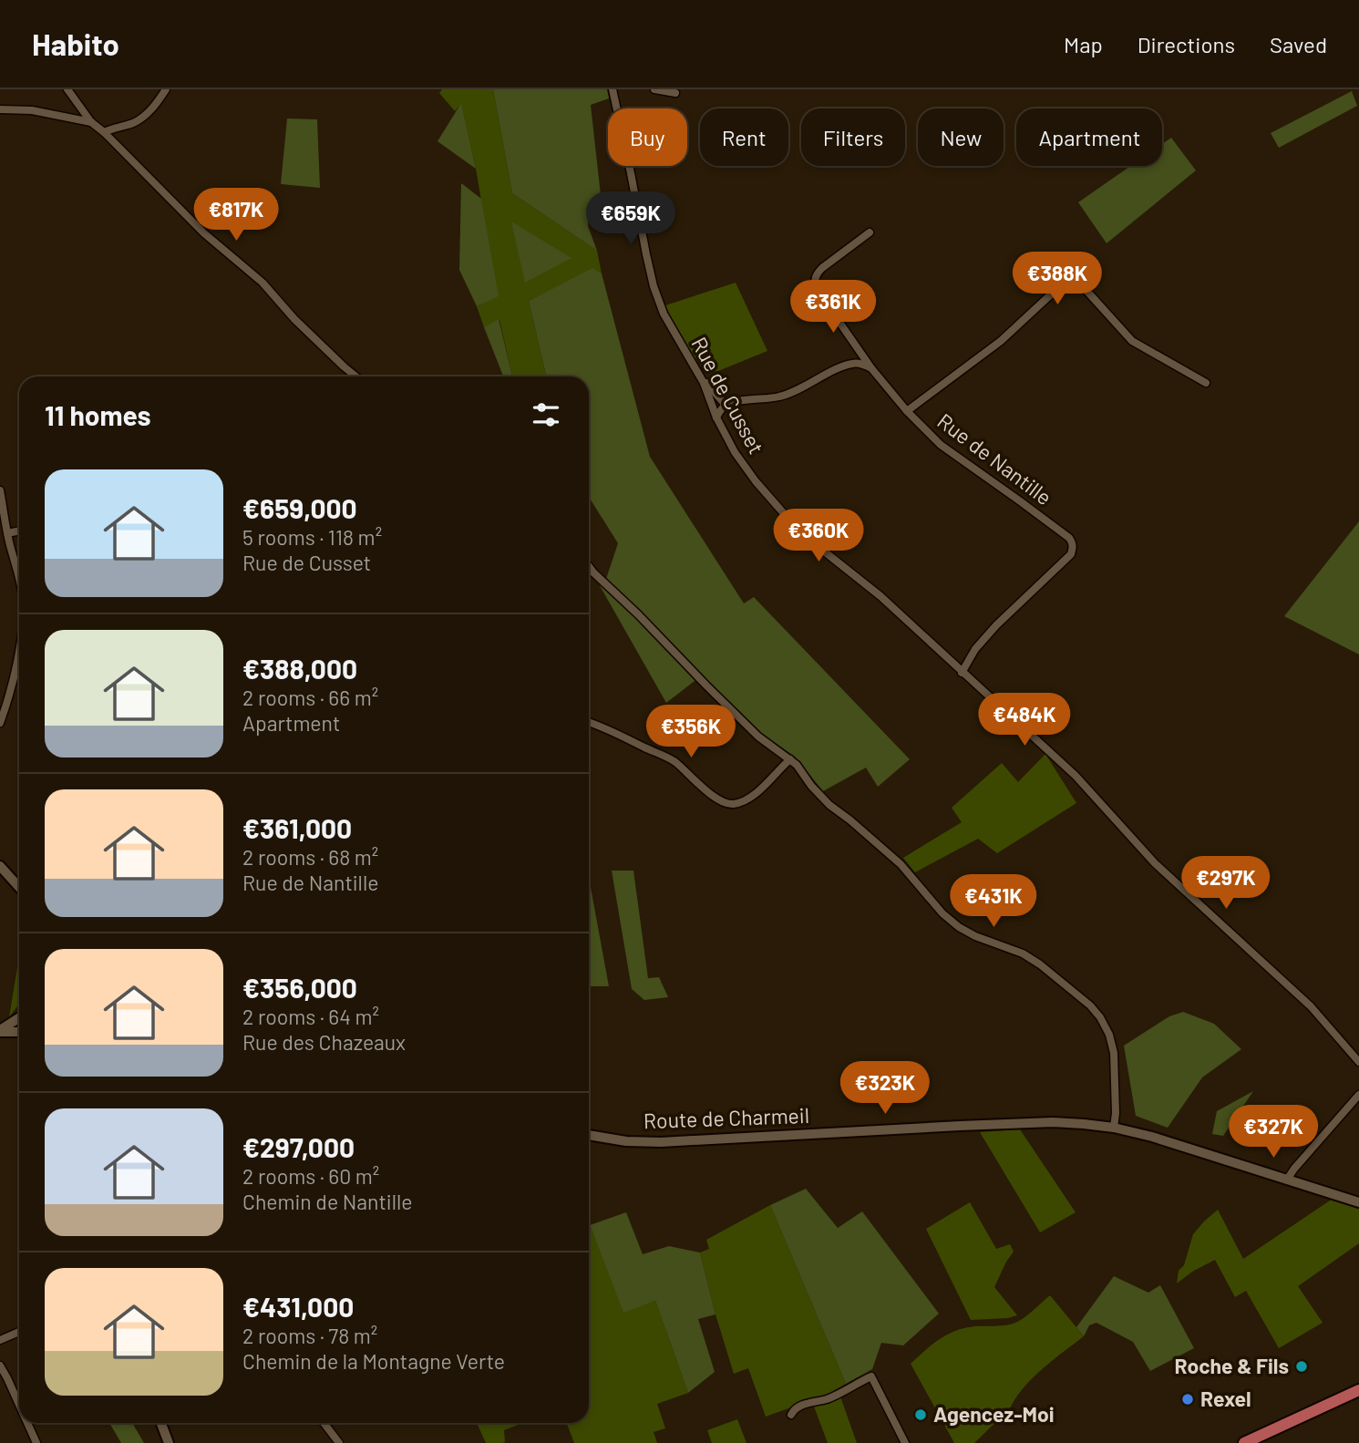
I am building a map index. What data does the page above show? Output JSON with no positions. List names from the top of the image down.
{
  "streets": {
    "main road": ["Route de Charmeil"],
    "street": ["Rue de Cusset", "Rue de Nantille"]
  },
  "crossings": [
    ["Rue de Cusset", "Rue de Nantille"]
  ],
  "places": ["Roche & Fils", "Rexel", "Agencez-Moi"],
  "page": {
    "header": "Habito",
    "nav": ["Map", "Directions", "Saved"],
    "chip": [
      "Buy",
      "Rent",
      "Filters",
      "New",
      "Apartment"
    ],
    "price": [
      "€817K",
      "€659K",
      "€388K",
      "€361K",
      "€360K",
      "€484K",
      "€356K",
      "€297K",
      "€431K",
      "€323K",
      "€327K"
    ],
    "heading": "11 homes",
    "list": [
      {
        "name": "€659,000",
        "note": "5 rooms · 118 m² · Rue de Cusset"
      },
      {
        "name": "€388,000",
        "note": "2 rooms · 66 m² · Apartment"
      },
      {
        "name": "€361,000",
        "note": "2 rooms · 68 m² · Rue de Nantille"
      },
      {
        "name": "€356,000",
        "note": "2 rooms · 64 m² · Rue des Chazeaux"
      },
      {
        "name": "€297,000",
        "note": "2 rooms · 60 m² · Chemin de Nantille"
      },
      {
        "name": "€431,000",
        "note": "2 rooms · 78 m² · Chemin de la Montagne Verte"
      }
    ]
  }
}
